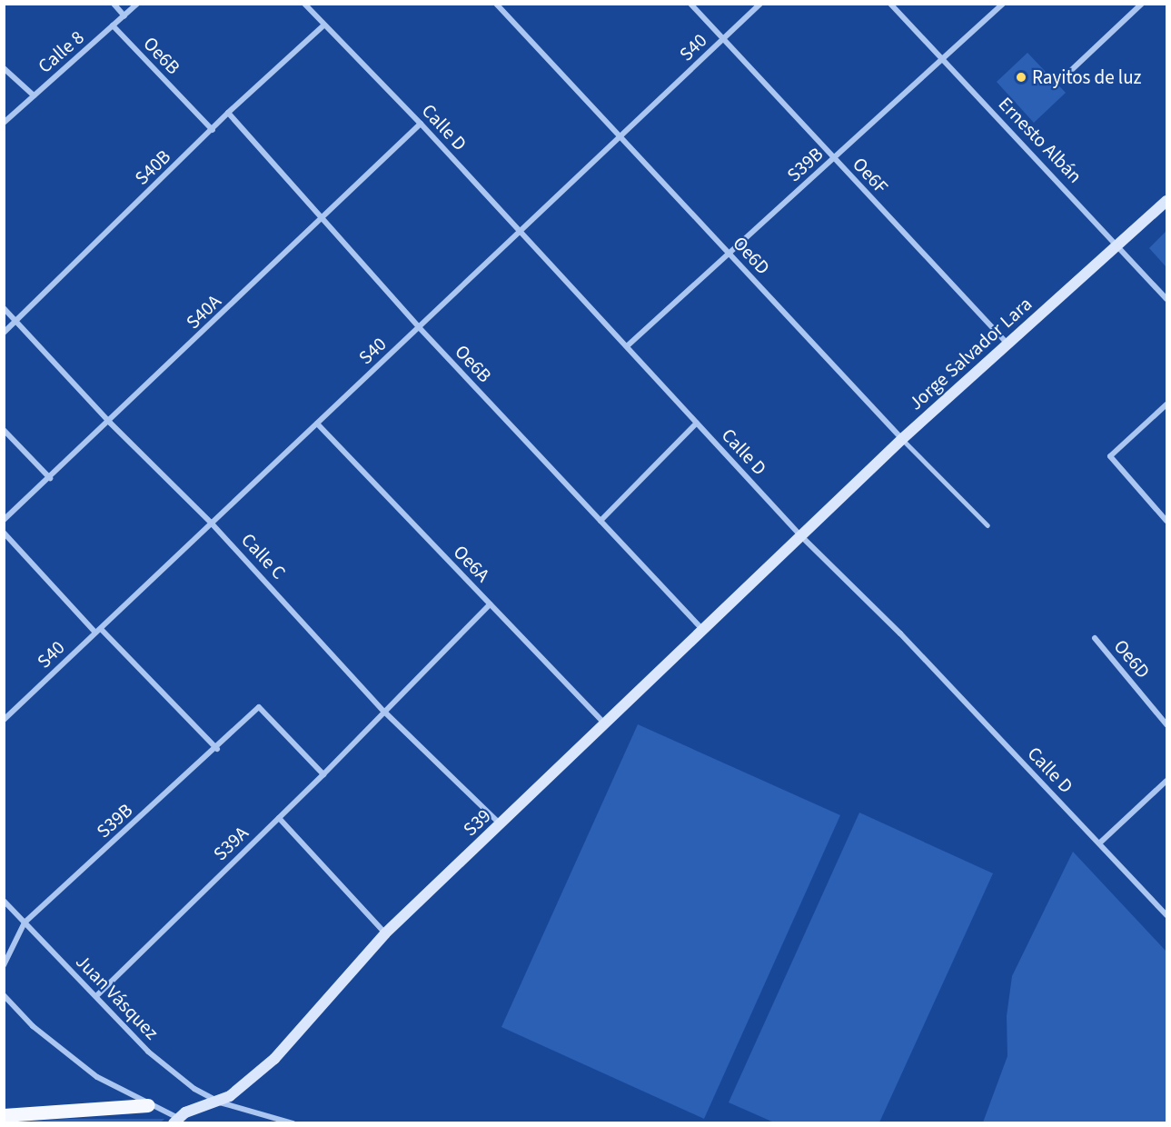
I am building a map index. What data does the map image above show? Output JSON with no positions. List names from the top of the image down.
{
  "streets": {
    "street": [
      "S40",
      "Calle 8",
      "Oe6B",
      "Calle D",
      "Ernesto Albán",
      "S39B",
      "S40B",
      "Oe6F",
      "Oe6D",
      "S40A",
      "Jorge Salvador Lara",
      "Calle C",
      "Oe6A",
      "S39",
      "S39A",
      "Juan Vásquez"
    ]
  },
  "crossings": [
    ["S40", "Oe6B"],
    ["S40", "Calle D"],
    ["S40", "Oe6F"],
    ["S40", "Oe6D"],
    ["S40", "Calle C"],
    ["S40", "Oe6A"],
    ["Calle 8", "Oe6B"],
    ["Oe6B", "S40B"],
    ["Oe6B", "S40A"],
    ["Oe6B", "S39"],
    ["Calle D", "S39B"],
    ["Calle D", "S40B"],
    ["Calle D", "S40A"],
    ["Calle D", "Jorge Salvador Lara"],
    ["Calle D", "S39"],
    ["Ernesto Albán", "S39B"],
    ["Ernesto Albán", "Jorge Salvador Lara"],
    ["S39B", "Oe6F"],
    ["S39B", "Oe6D"],
    ["S39B", "S39A"],
    ["S39B", "Juan Vásquez"],
    ["S40B", "Calle C"],
    ["Oe6F", "Jorge Salvador Lara"],
    ["Oe6D", "Jorge Salvador Lara"],
    ["S40A", "Calle C"],
    ["Jorge Salvador Lara", "S39"],
    ["Calle C", "S39"],
    ["Calle C", "S39A"],
    ["Oe6A", "S39"],
    ["Oe6A", "S39A"],
    ["S39", "Juan Vásquez"],
    ["S39A", "Juan Vásquez"]
  ],
  "places": ["Rayitos de luz"]
}
